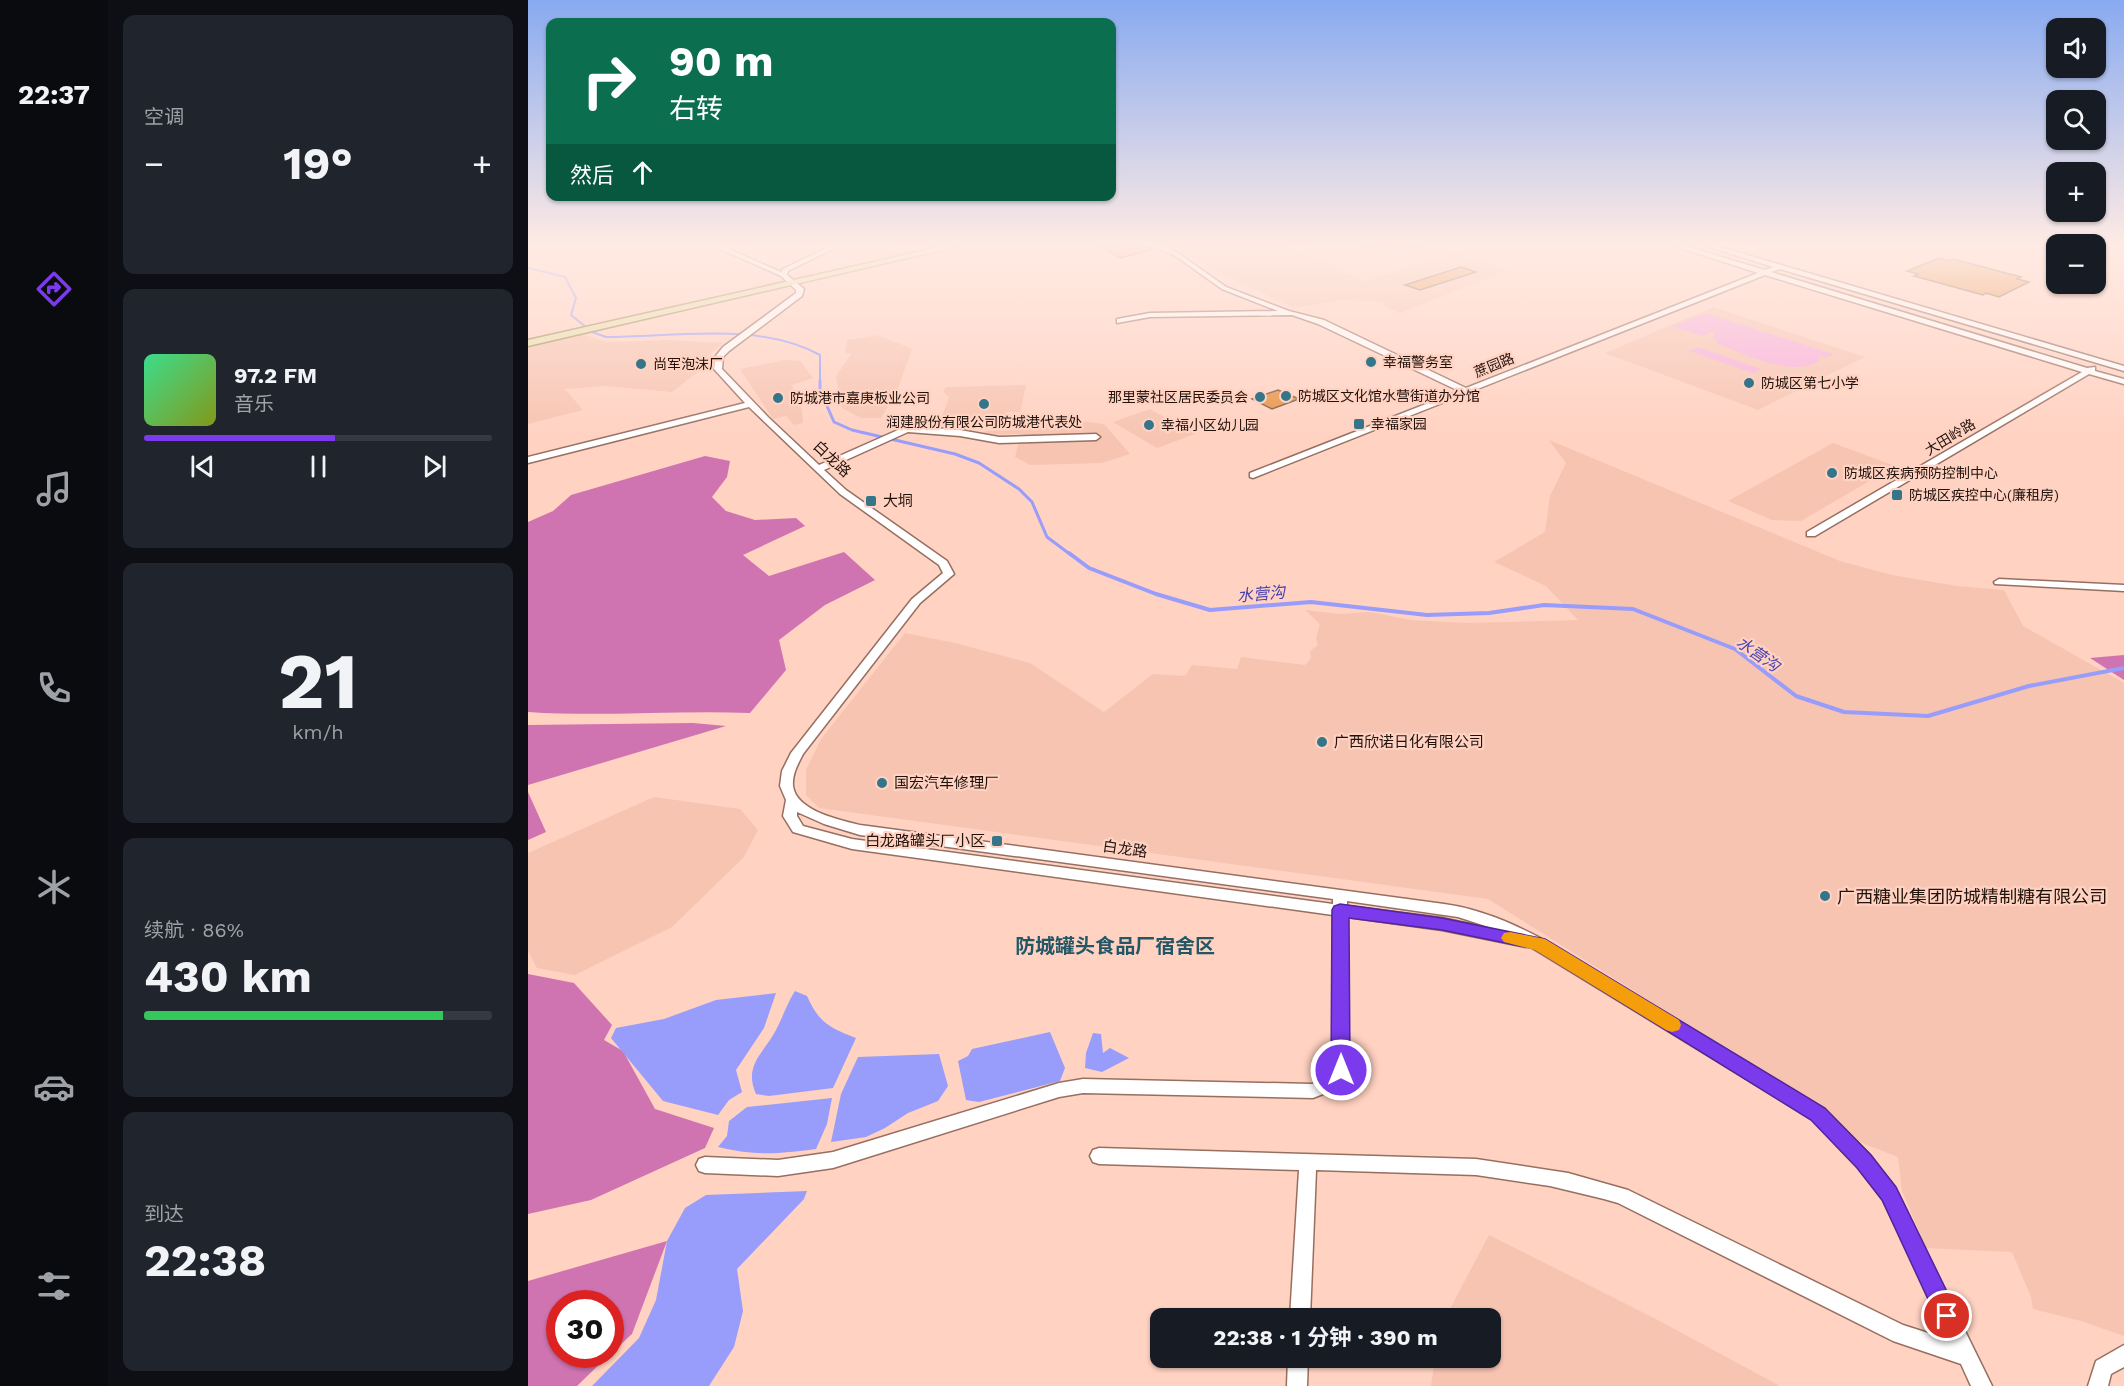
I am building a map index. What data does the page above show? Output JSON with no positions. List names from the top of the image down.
{
  "streets": {
    "street": ["蔗园路", "大田岭路", "白龙路"]
  },
  "districts": ["防城罐头食品厂宿舍区"],
  "water": ["水营沟"],
  "places": {
    "other": [
      "幸福警务室",
      "尚军泡沫厂",
      "防城区第七小学",
      "防城区文化馆水营街道办分馆",
      "那里蒙社区居民委员会",
      "防城港市嘉庚板业公司",
      "润建股份有限公司防城港代表处",
      "幸福小区幼儿园",
      "防城区疾病预防控制中心",
      "广西欣诺日化有限公司",
      "国宏汽车修理厂",
      "广西糖业集团防城精制糖有限公司"
    ],
    "transit": [
      "幸福家园",
      "防城区疾控中心(廉租房)",
      "大垌",
      "白龙路罐头厂小区"
    ]
  },
  "page": {
    "tabs": "22:37",
    "tile": [
      "空调",
      ["21", "km/h"],
      ["续航 · 86%", "430 km"],
      ["到达", "22:38"]
    ],
    "map_buttons": ["+", "−"],
    "turn": ["90 m", "右转"],
    "heat": ["−", "19°", "+"],
    "then": "然后",
    "song": ["97.2 FM", "音乐"],
    "limit": "30",
    "trip": "22:38 · 1 分钟 · 390 m"
  }
}
